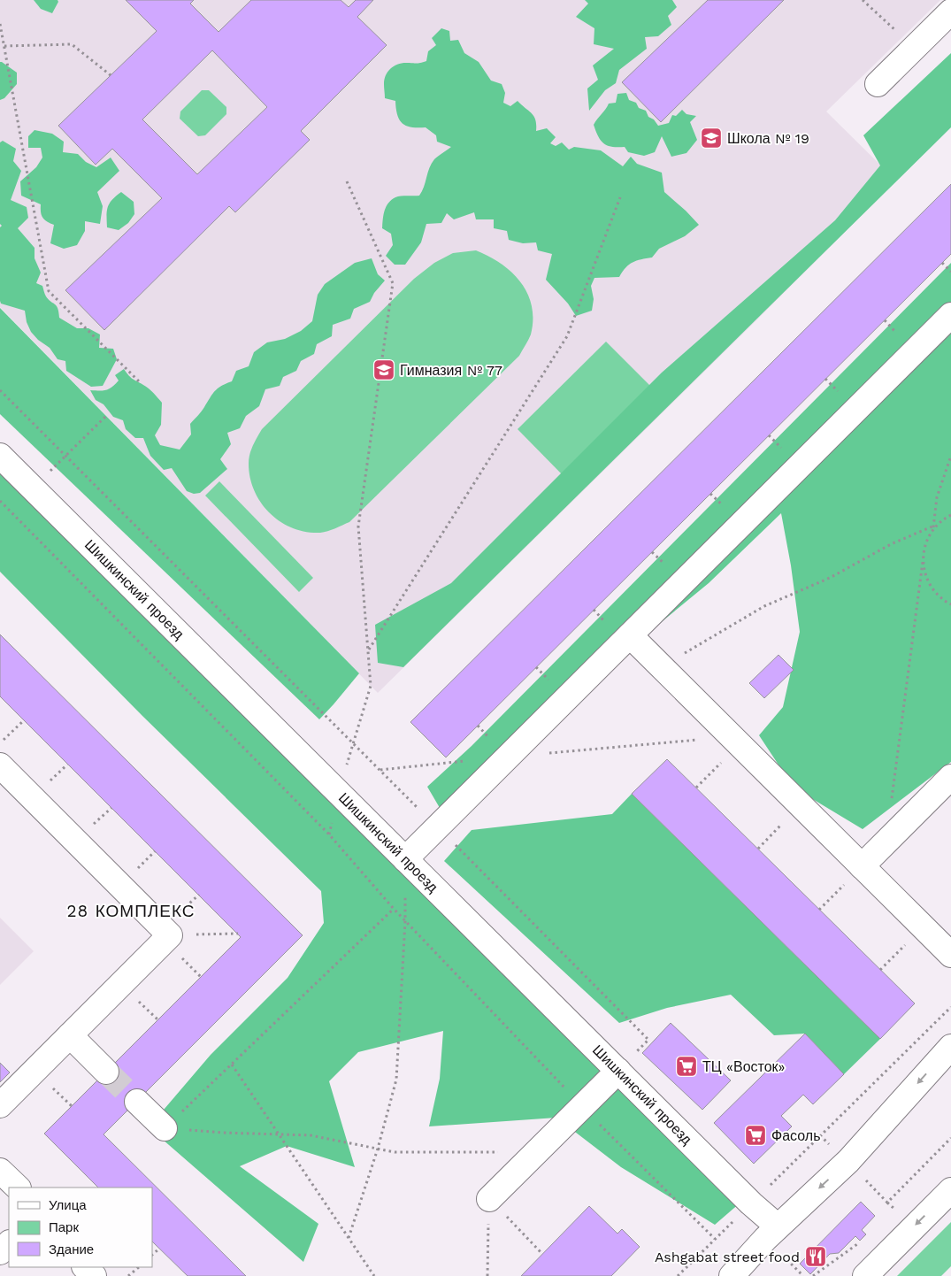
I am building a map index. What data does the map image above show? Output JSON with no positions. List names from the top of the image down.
{
  "streets": {
    "street": ["Шишкинский проезд"]
  },
  "districts": ["28 КОМПЛЕКС"],
  "places": {
    "school or university": ["Школа № 19", "Гимназия № 77"],
    "supermarket": ["ТЦ «Восток»", "Фасоль"],
    "restaurant": ["Ashgabat street food"]
  },
  "legend": ["Улица", "Парк", "Здание"]
}
